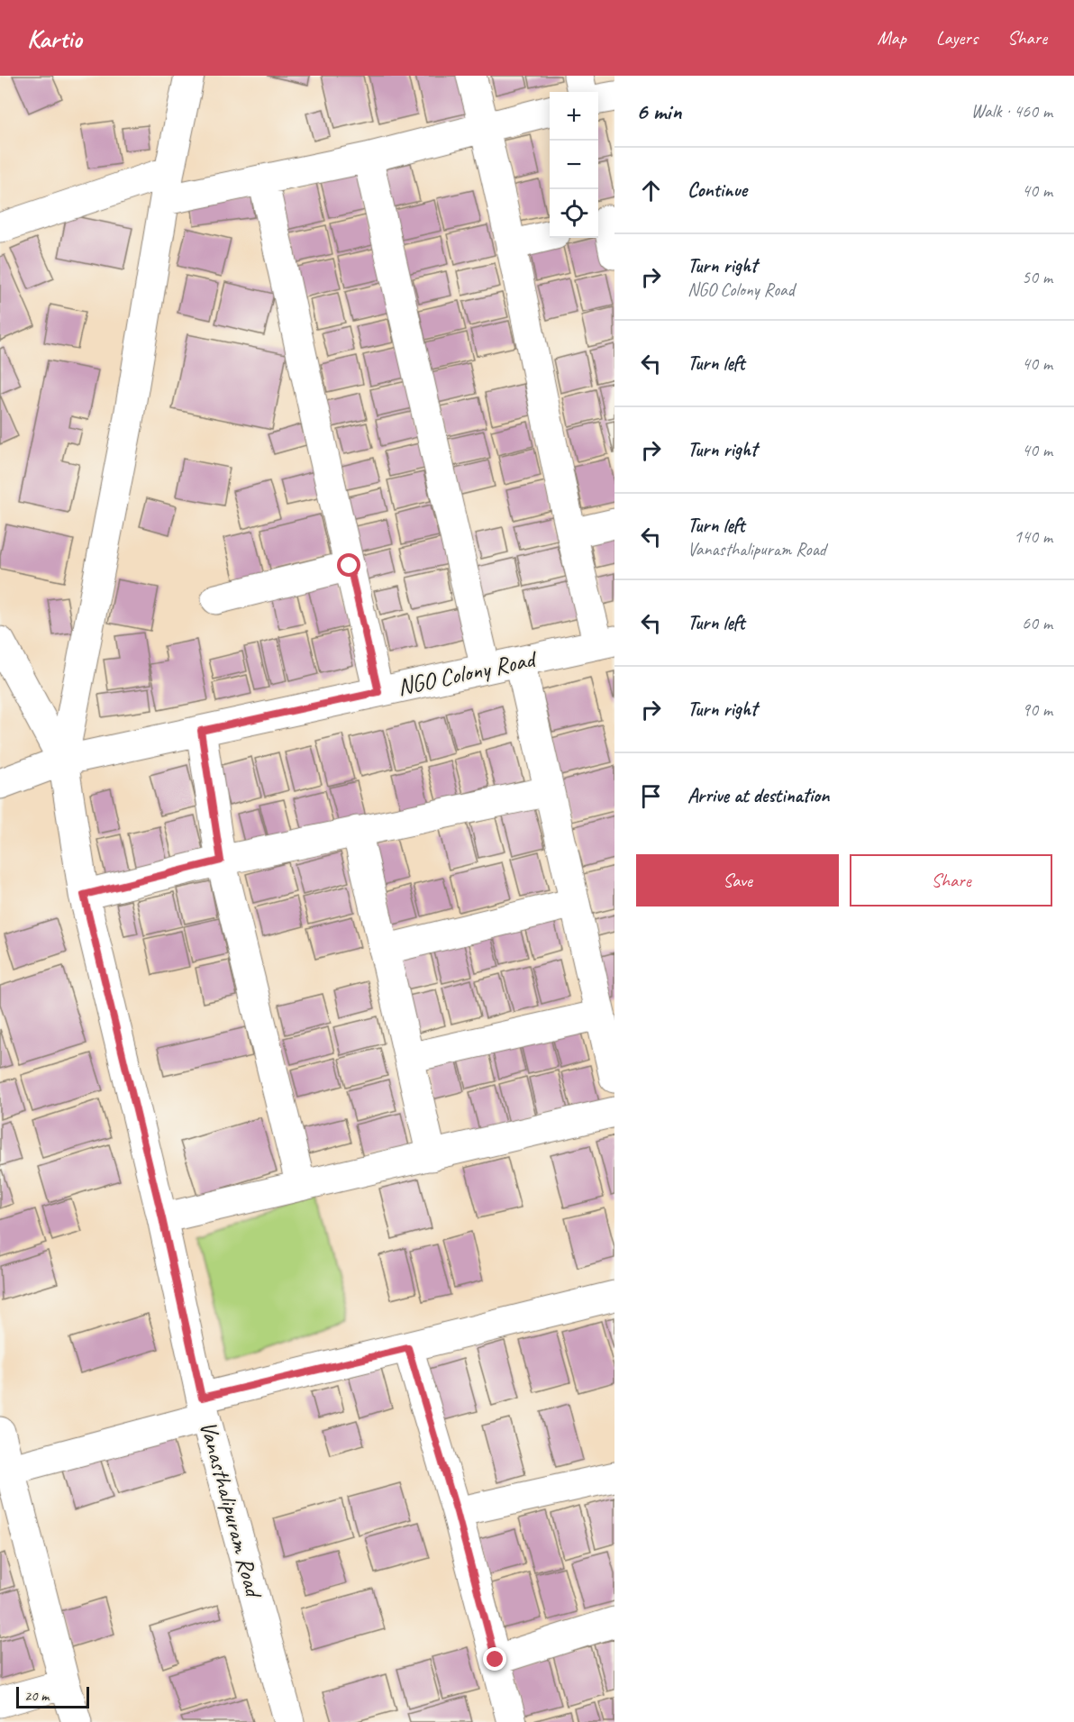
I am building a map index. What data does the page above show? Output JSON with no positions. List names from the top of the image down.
{
  "streets": {
    "street": ["NGO Colony Road", "Vanasthalipuram Road"]
  },
  "crossings": [
    ["NGO Colony Road", "Vanasthalipuram Road"]
  ],
  "scale_bar": "20 m",
  "page": {
    "header": "Kartio",
    "nav": ["Map", "Layers", "Share"],
    "heading": ["6 min", "Walk · 460 m"],
    "map_buttons": ["+", "−"],
    "list": [
      ["Continue", "40 m"],
      ["Turn right", "NGO Colony Road", "50 m"],
      ["Turn left", "40 m"],
      ["Turn right", "40 m"],
      ["Turn left", "Vanasthalipuram Road", "140 m"],
      ["Turn left", "60 m"],
      ["Turn right", "90 m"],
      "Arrive at destination"
    ],
    "buttons": ["Save", "Share"],
    "scale": "20 m"
  }
}
